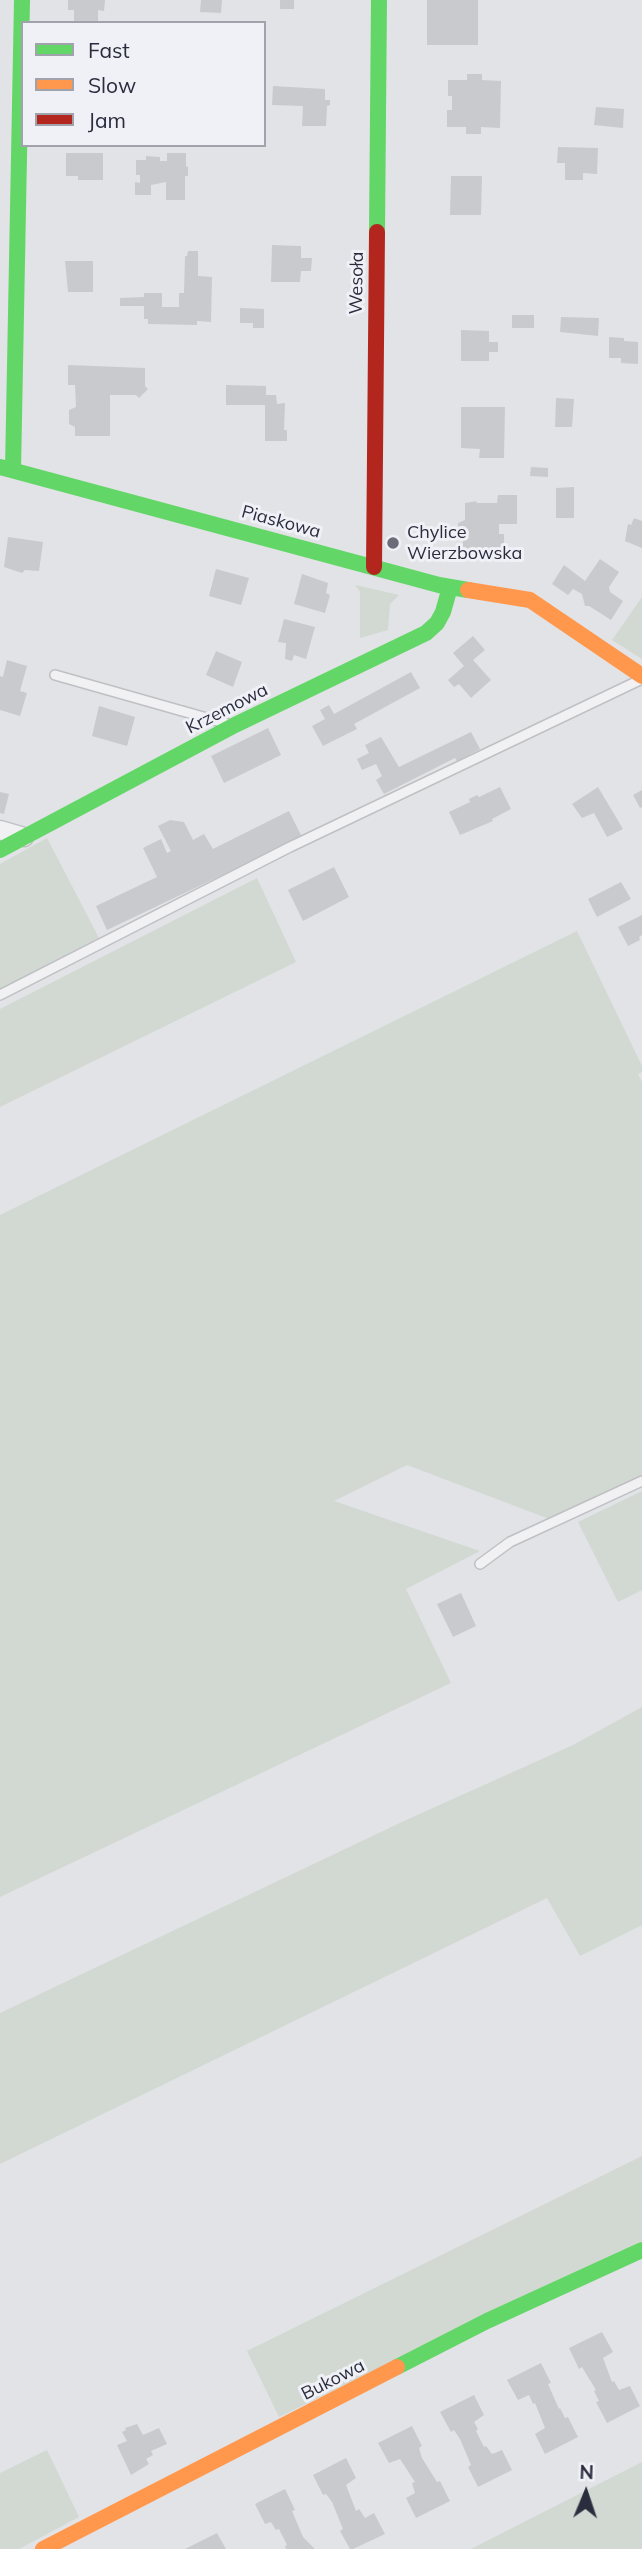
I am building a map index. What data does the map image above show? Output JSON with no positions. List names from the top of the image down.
{
  "streets": {
    "street": [
      "Wesoła",
      "Piaskowa",
      "Krzemowa",
      "Bukowa"
    ]
  },
  "crossings": [
    ["Wesoła", "Piaskowa"],
    ["Piaskowa", "Krzemowa"]
  ],
  "places": ["Chylice Wierzbowska"],
  "legend": ["Fast", "Slow", "Jam"],
  "north": "top"
}
